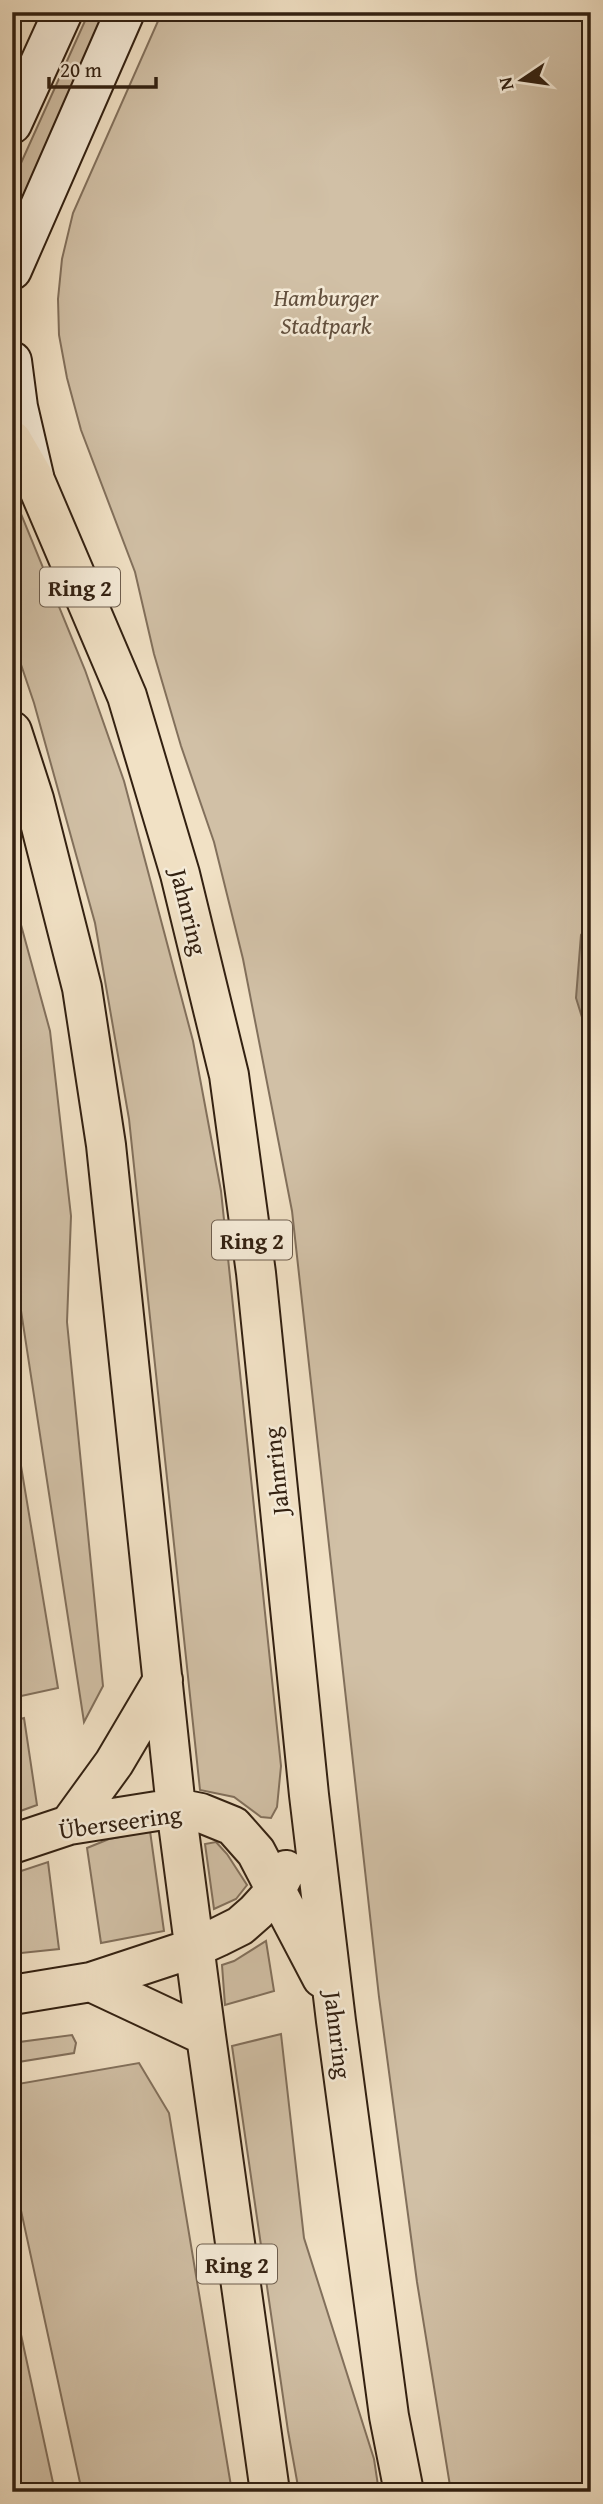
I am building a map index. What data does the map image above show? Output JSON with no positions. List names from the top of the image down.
{
  "streets": {
    "main road": ["Ring 2", "Jahnring", "Überseering"]
  },
  "crossings": [
    ["Ring 2", "Jahnring"],
    ["Ring 2", "Überseering"],
    ["Jahnring", "Überseering"]
  ],
  "parks": ["Hamburger Stadtpark"],
  "scale_bar": "20 m",
  "north": "left"
}
